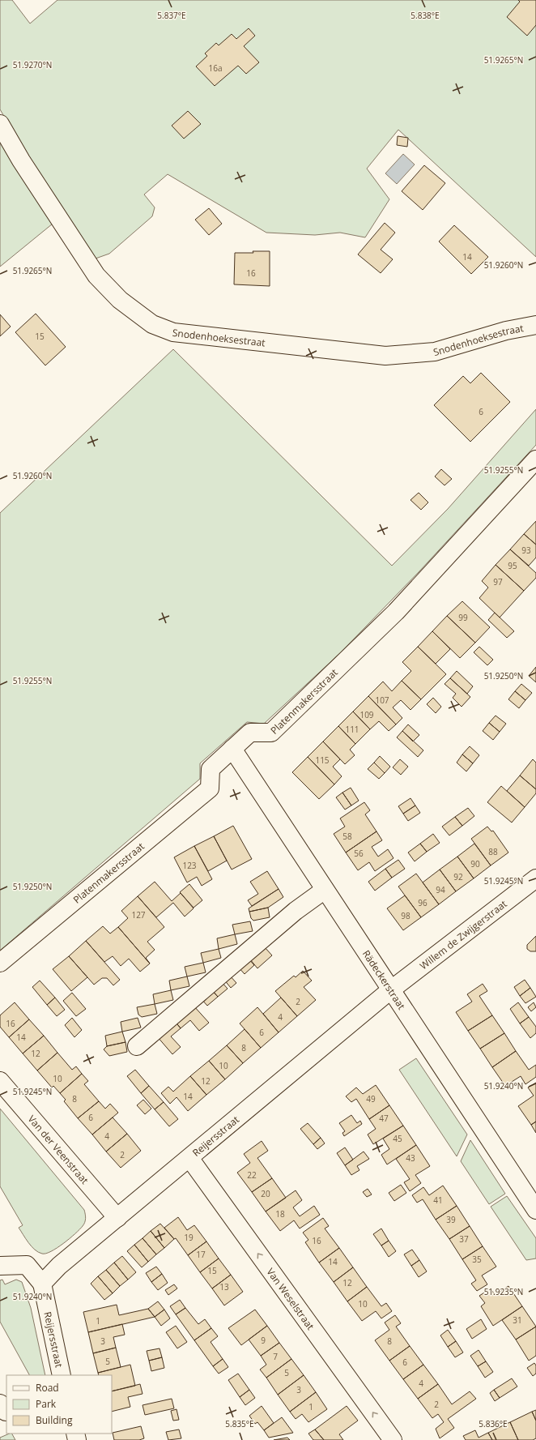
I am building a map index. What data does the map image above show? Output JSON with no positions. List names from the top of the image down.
{
  "streets": {
    "street": [
      "Snodenhoeksestraat",
      "Platenmakersstraat",
      "Willem de Zwijgerstraat",
      "Rädeckerstraat",
      "Reijersstraat",
      "Van der Veenstraat",
      "Van Weselstraat"
    ]
  },
  "crossings": [
    ["Platenmakersstraat", "Rädeckerstraat"],
    ["Willem de Zwijgerstraat", "Rädeckerstraat"],
    ["Willem de Zwijgerstraat", "Reijersstraat"],
    ["Rädeckerstraat", "Reijersstraat"],
    ["Reijersstraat", "Van der Veenstraat"],
    ["Reijersstraat", "Van Weselstraat"]
  ],
  "one_way": ["Van Weselstraat"],
  "house_numbers": [
    "16a",
    "14",
    "16",
    "15",
    "6",
    "93",
    "95",
    "97",
    "99",
    "107",
    "109",
    "111",
    "115",
    "58",
    "88",
    "56",
    "90",
    "123",
    "92",
    "94",
    "96",
    "127",
    "98",
    "2",
    "4",
    "16",
    "6",
    "14",
    "8",
    "12",
    "10",
    "10",
    "12",
    "14",
    "8",
    "49",
    "6",
    "47",
    "4",
    "45",
    "2",
    "43",
    "22",
    "20",
    "41",
    "18",
    "39",
    "19",
    "37",
    "16",
    "17",
    "35",
    "14",
    "15",
    "12",
    "13",
    "10",
    "31",
    "1",
    "9",
    "3",
    "8",
    "7",
    "5",
    "6",
    "5",
    "4",
    "3",
    "2",
    "1"
  ],
  "legend": ["Road", "Park", "Building"],
  "coordinates": [
    "5.837°E",
    "5.838°E",
    "51.9265°N",
    "51.9270°N",
    "51.9260°N",
    "51.9255°N",
    "51.9250°N",
    "51.9245°N",
    "51.9240°N",
    "51.9235°N",
    "5.835°E",
    "5.836°E"
  ]
}
